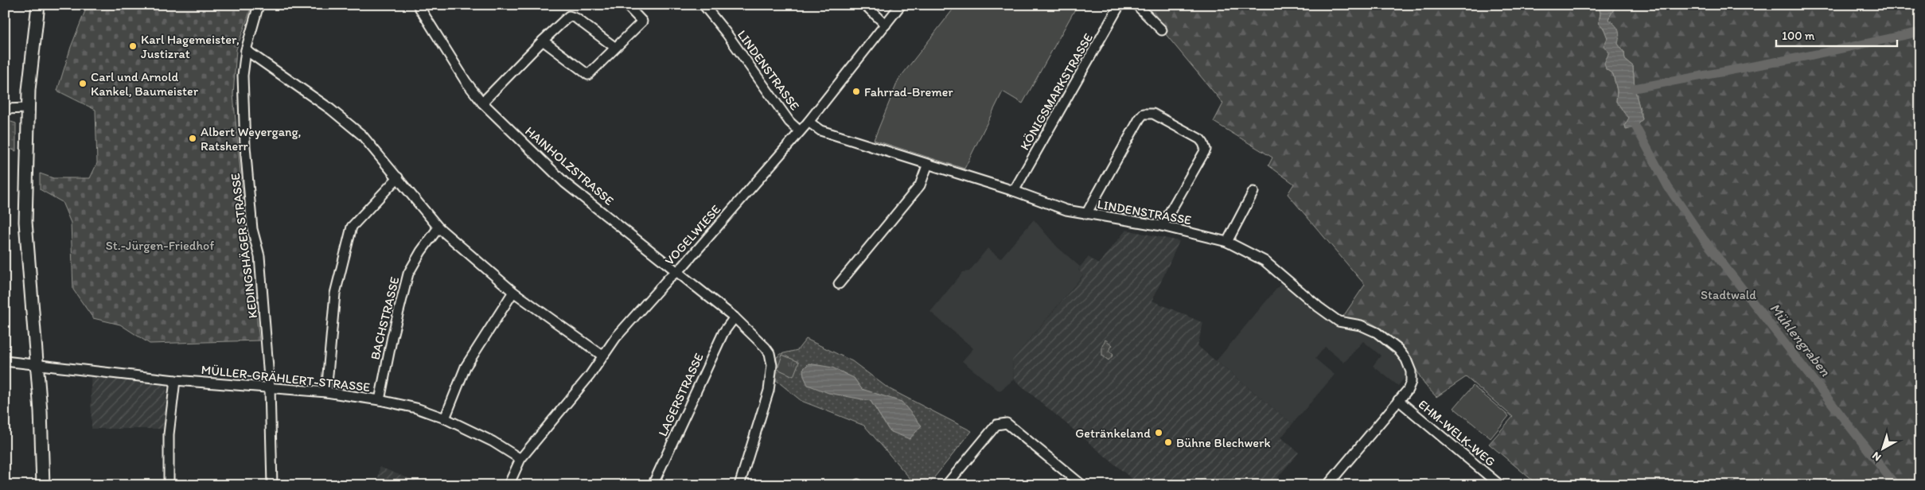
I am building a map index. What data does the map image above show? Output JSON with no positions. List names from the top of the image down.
{
  "streets": {
    "street": [
      "LINDENSTRASSE",
      "KÖNIGSMARKSTRASSE",
      "HAINHOLZSTRASSE",
      "VOGELWIESE",
      "KEDINGSHÄGER STRASSE",
      "BACHSTRASSE",
      "MÜLLER-GRÄHLERT-STRASSE",
      "LAGERSTRASSE",
      "EHM-WELK-WEG"
    ]
  },
  "crossings": [
    ["LINDENSTRASSE", "KÖNIGSMARKSTRASSE"],
    ["LINDENSTRASSE", "VOGELWIESE"],
    ["LINDENSTRASSE", "EHM-WELK-WEG"],
    ["HAINHOLZSTRASSE", "VOGELWIESE"],
    ["HAINHOLZSTRASSE", "LAGERSTRASSE"],
    ["VOGELWIESE", "MÜLLER-GRÄHLERT-STRASSE"],
    ["KEDINGSHÄGER STRASSE", "MÜLLER-GRÄHLERT-STRASSE"],
    ["BACHSTRASSE", "MÜLLER-GRÄHLERT-STRASSE"]
  ],
  "water": ["Mühlengraben"],
  "parks": ["St.-Jürgen-Friedhof", "Stadtwald"],
  "places": [
    "Karl Hagemeister, Justizrat",
    "Carl und Arnold Kankel, Baumeister",
    "Fahrrad-Bremer",
    "Albert Weyergang, Ratsherr",
    "Getränkeland",
    "Bühne Blechwerk"
  ],
  "scale_bar": "100 m",
  "north": "bottom left"
}
